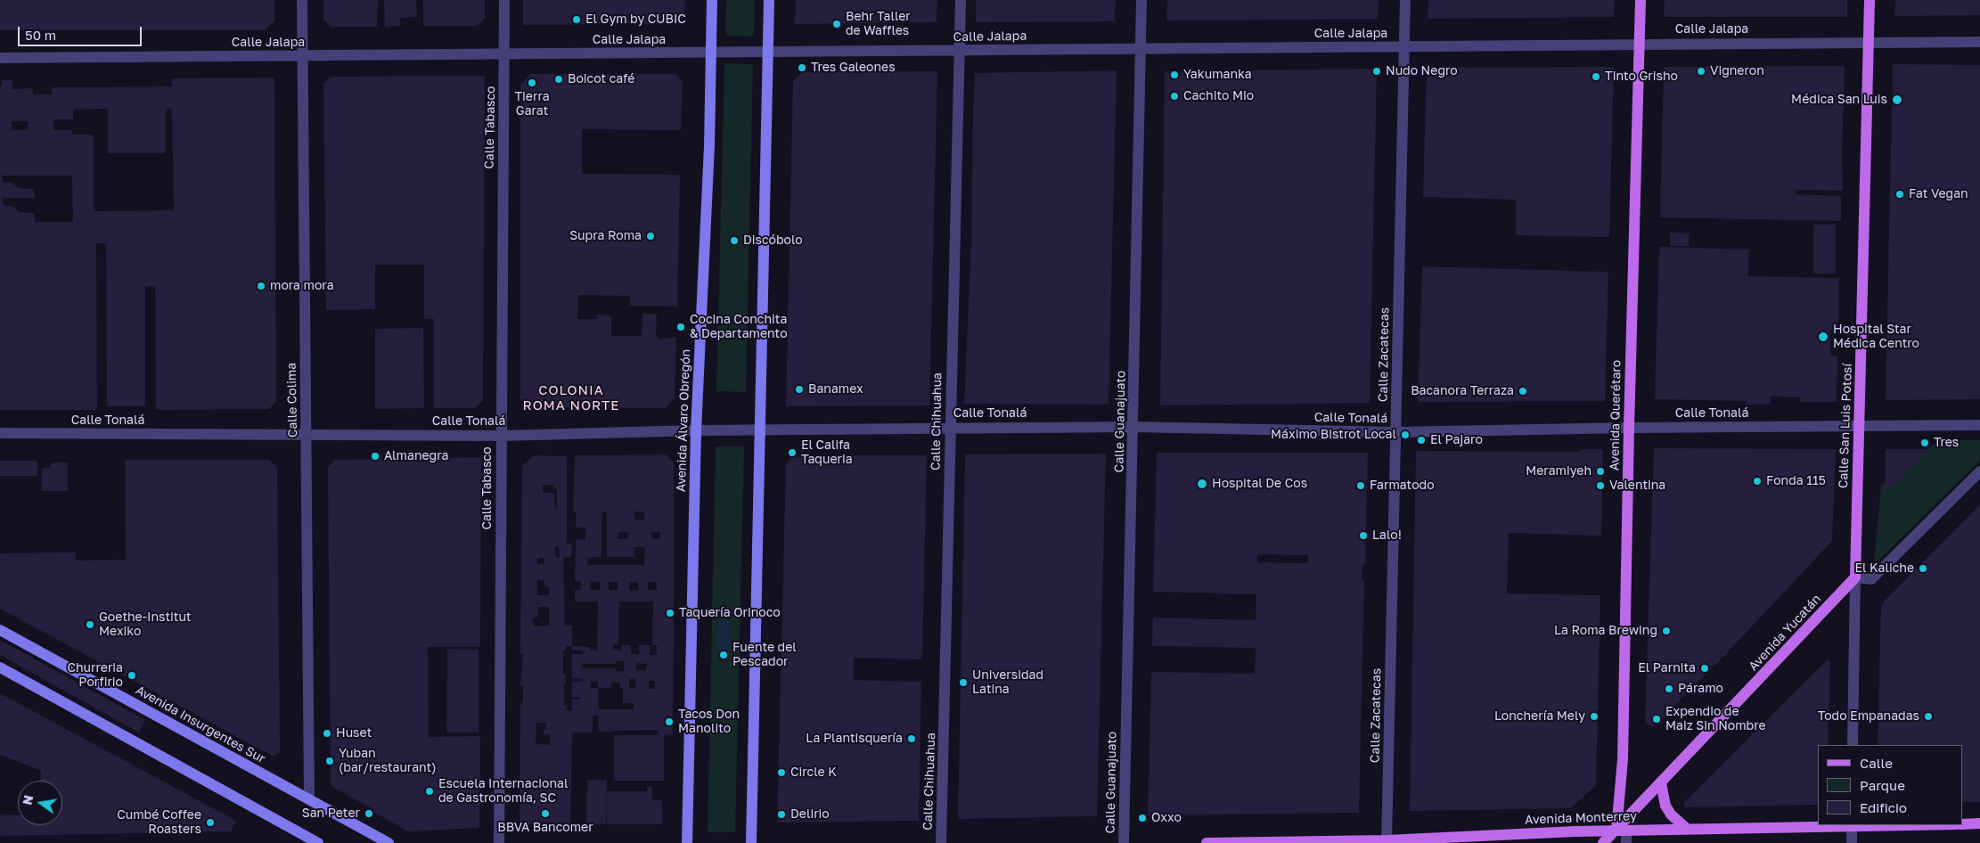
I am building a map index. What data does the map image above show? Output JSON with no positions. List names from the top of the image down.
{
  "streets": {
    "main road": [
      "Avenida Querétaro",
      "Avenida Álvaro Obregón",
      "Calle San Luis Potosí",
      "Avenida Yucatán",
      "Avenida Insurgentes Sur",
      "Avenida Monterrey"
    ],
    "street": [
      "Calle Jalapa",
      "Calle Tabasco",
      "Calle Zacatecas",
      "Calle Colima",
      "Calle Tonalá",
      "Calle Chihuahua",
      "Calle Guanajuato"
    ]
  },
  "crossings": [
    ["Calle Jalapa", "Calle Tabasco"],
    ["Calle Jalapa", "Calle Zacatecas"],
    ["Calle Jalapa", "Calle Colima"],
    ["Calle Jalapa", "Avenida Querétaro"],
    ["Calle Jalapa", "Avenida Álvaro Obregón"],
    ["Calle Jalapa", "Calle Chihuahua"],
    ["Calle Jalapa", "Calle Guanajuato"],
    ["Calle Jalapa", "Calle San Luis Potosí"],
    ["Calle Tabasco", "Calle Tonalá"],
    ["Calle Zacatecas", "Calle Tonalá"],
    ["Calle Zacatecas", "Avenida Monterrey"],
    ["Calle Colima", "Calle Tonalá"],
    ["Calle Colima", "Avenida Insurgentes Sur"],
    ["Calle Tonalá", "Avenida Querétaro"],
    ["Calle Tonalá", "Avenida Álvaro Obregón"],
    ["Calle Tonalá", "Calle Chihuahua"],
    ["Calle Tonalá", "Calle Guanajuato"],
    ["Calle Tonalá", "Calle San Luis Potosí"],
    ["Avenida Querétaro", "Avenida Yucatán"],
    ["Avenida Querétaro", "Avenida Monterrey"],
    ["Calle San Luis Potosí", "Avenida Yucatán"],
    ["Avenida Yucatán", "Avenida Monterrey"]
  ],
  "districts": ["COLONIA ROMA NORTE"],
  "places": [
    "El Gym by CUBIC",
    "Behr Taller de Waffles",
    "Tres Galeones",
    "Nudo Negro",
    "Vigneron",
    "Yakumanka",
    "Tinto Grisho",
    "Boicot café",
    "Tierra Garat",
    "Cachito Mio",
    "Médica San Luis",
    "Fat Vegan",
    "Supra Roma",
    "Discóbolo",
    "mora mora",
    "Cocina Conchita & Departamento",
    "Hospital Star Médica Centro",
    "Banamex",
    "Bacanora Terraza",
    "Máximo Bistrot Local",
    "El Pajaro",
    "Tres",
    "El Califa Taqueria",
    "Almanegra",
    "Meramiyeh",
    "Fonda 115",
    "Hospital De Cos",
    "Farmatodo",
    "Valentina",
    "Lalo!",
    "El Kaliche",
    "Taquería Orinoco",
    "Goethe-Institut Mexiko",
    "La Roma Brewing",
    "Fuente del Pescador",
    "El Parnita",
    "Churreria Porfirio",
    "Universidad Latina",
    "Páramo",
    "Lonchería Mely",
    "Todo Empanadas",
    "Expendio de Maiz Sin Nombre",
    "Tacos Don Manolito",
    "Huset",
    "La Plantisquería",
    "Yuban (bar/restaurant)",
    "Circle K",
    "Escuela Internacional de Gastronomía, SC",
    "San Peter",
    "BBVA Bancomer",
    "Delirio",
    "Oxxo",
    "Cumbé Coffee Roasters"
  ],
  "legend": ["Calle", "Parque", "Edificio"],
  "scale_bar": "50 m",
  "north": "left"
}
